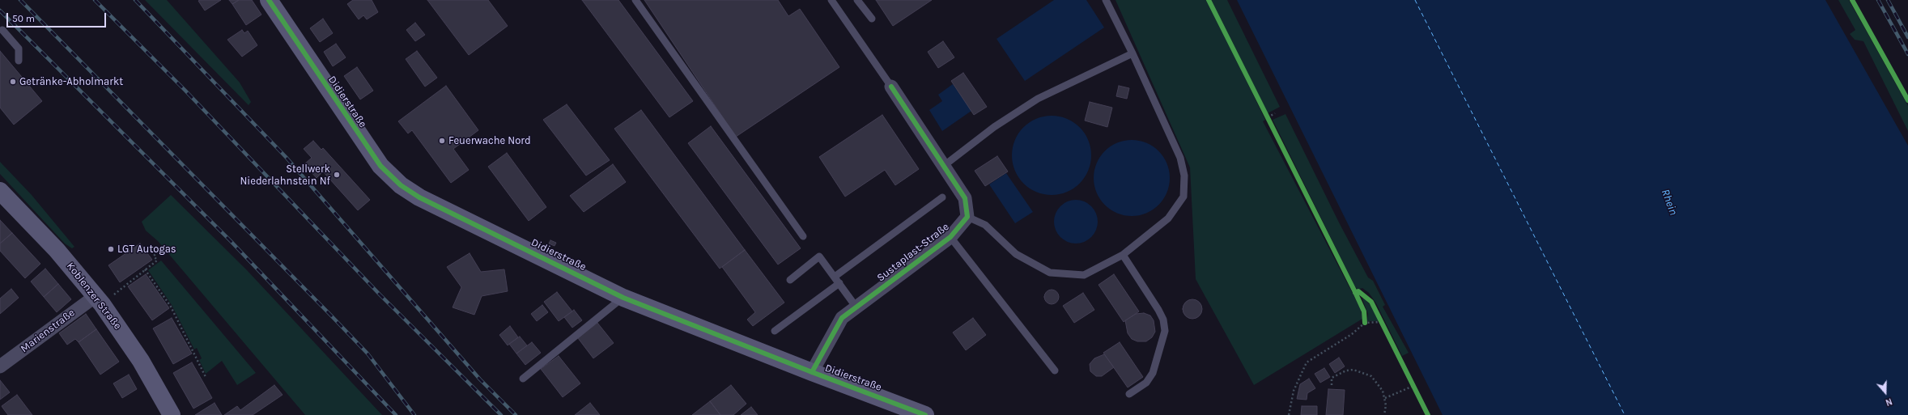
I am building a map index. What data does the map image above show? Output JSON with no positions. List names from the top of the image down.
{
  "streets": {
    "street": [
      "Didierstraße",
      "Sustaplast-Straße",
      "Koblenzer Straße",
      "Marienstraße"
    ]
  },
  "crossings": [
    ["Didierstraße", "Sustaplast-Straße"],
    ["Koblenzer Straße", "Marienstraße"]
  ],
  "water": ["Rhein"],
  "places": [
    "Getränke-Abholmarkt",
    "Feuerwache Nord",
    "Stellwerk Niederlahnstein Nf",
    "LGT Autogas"
  ],
  "scale_bar": "50 m",
  "north": "bottom"
}
